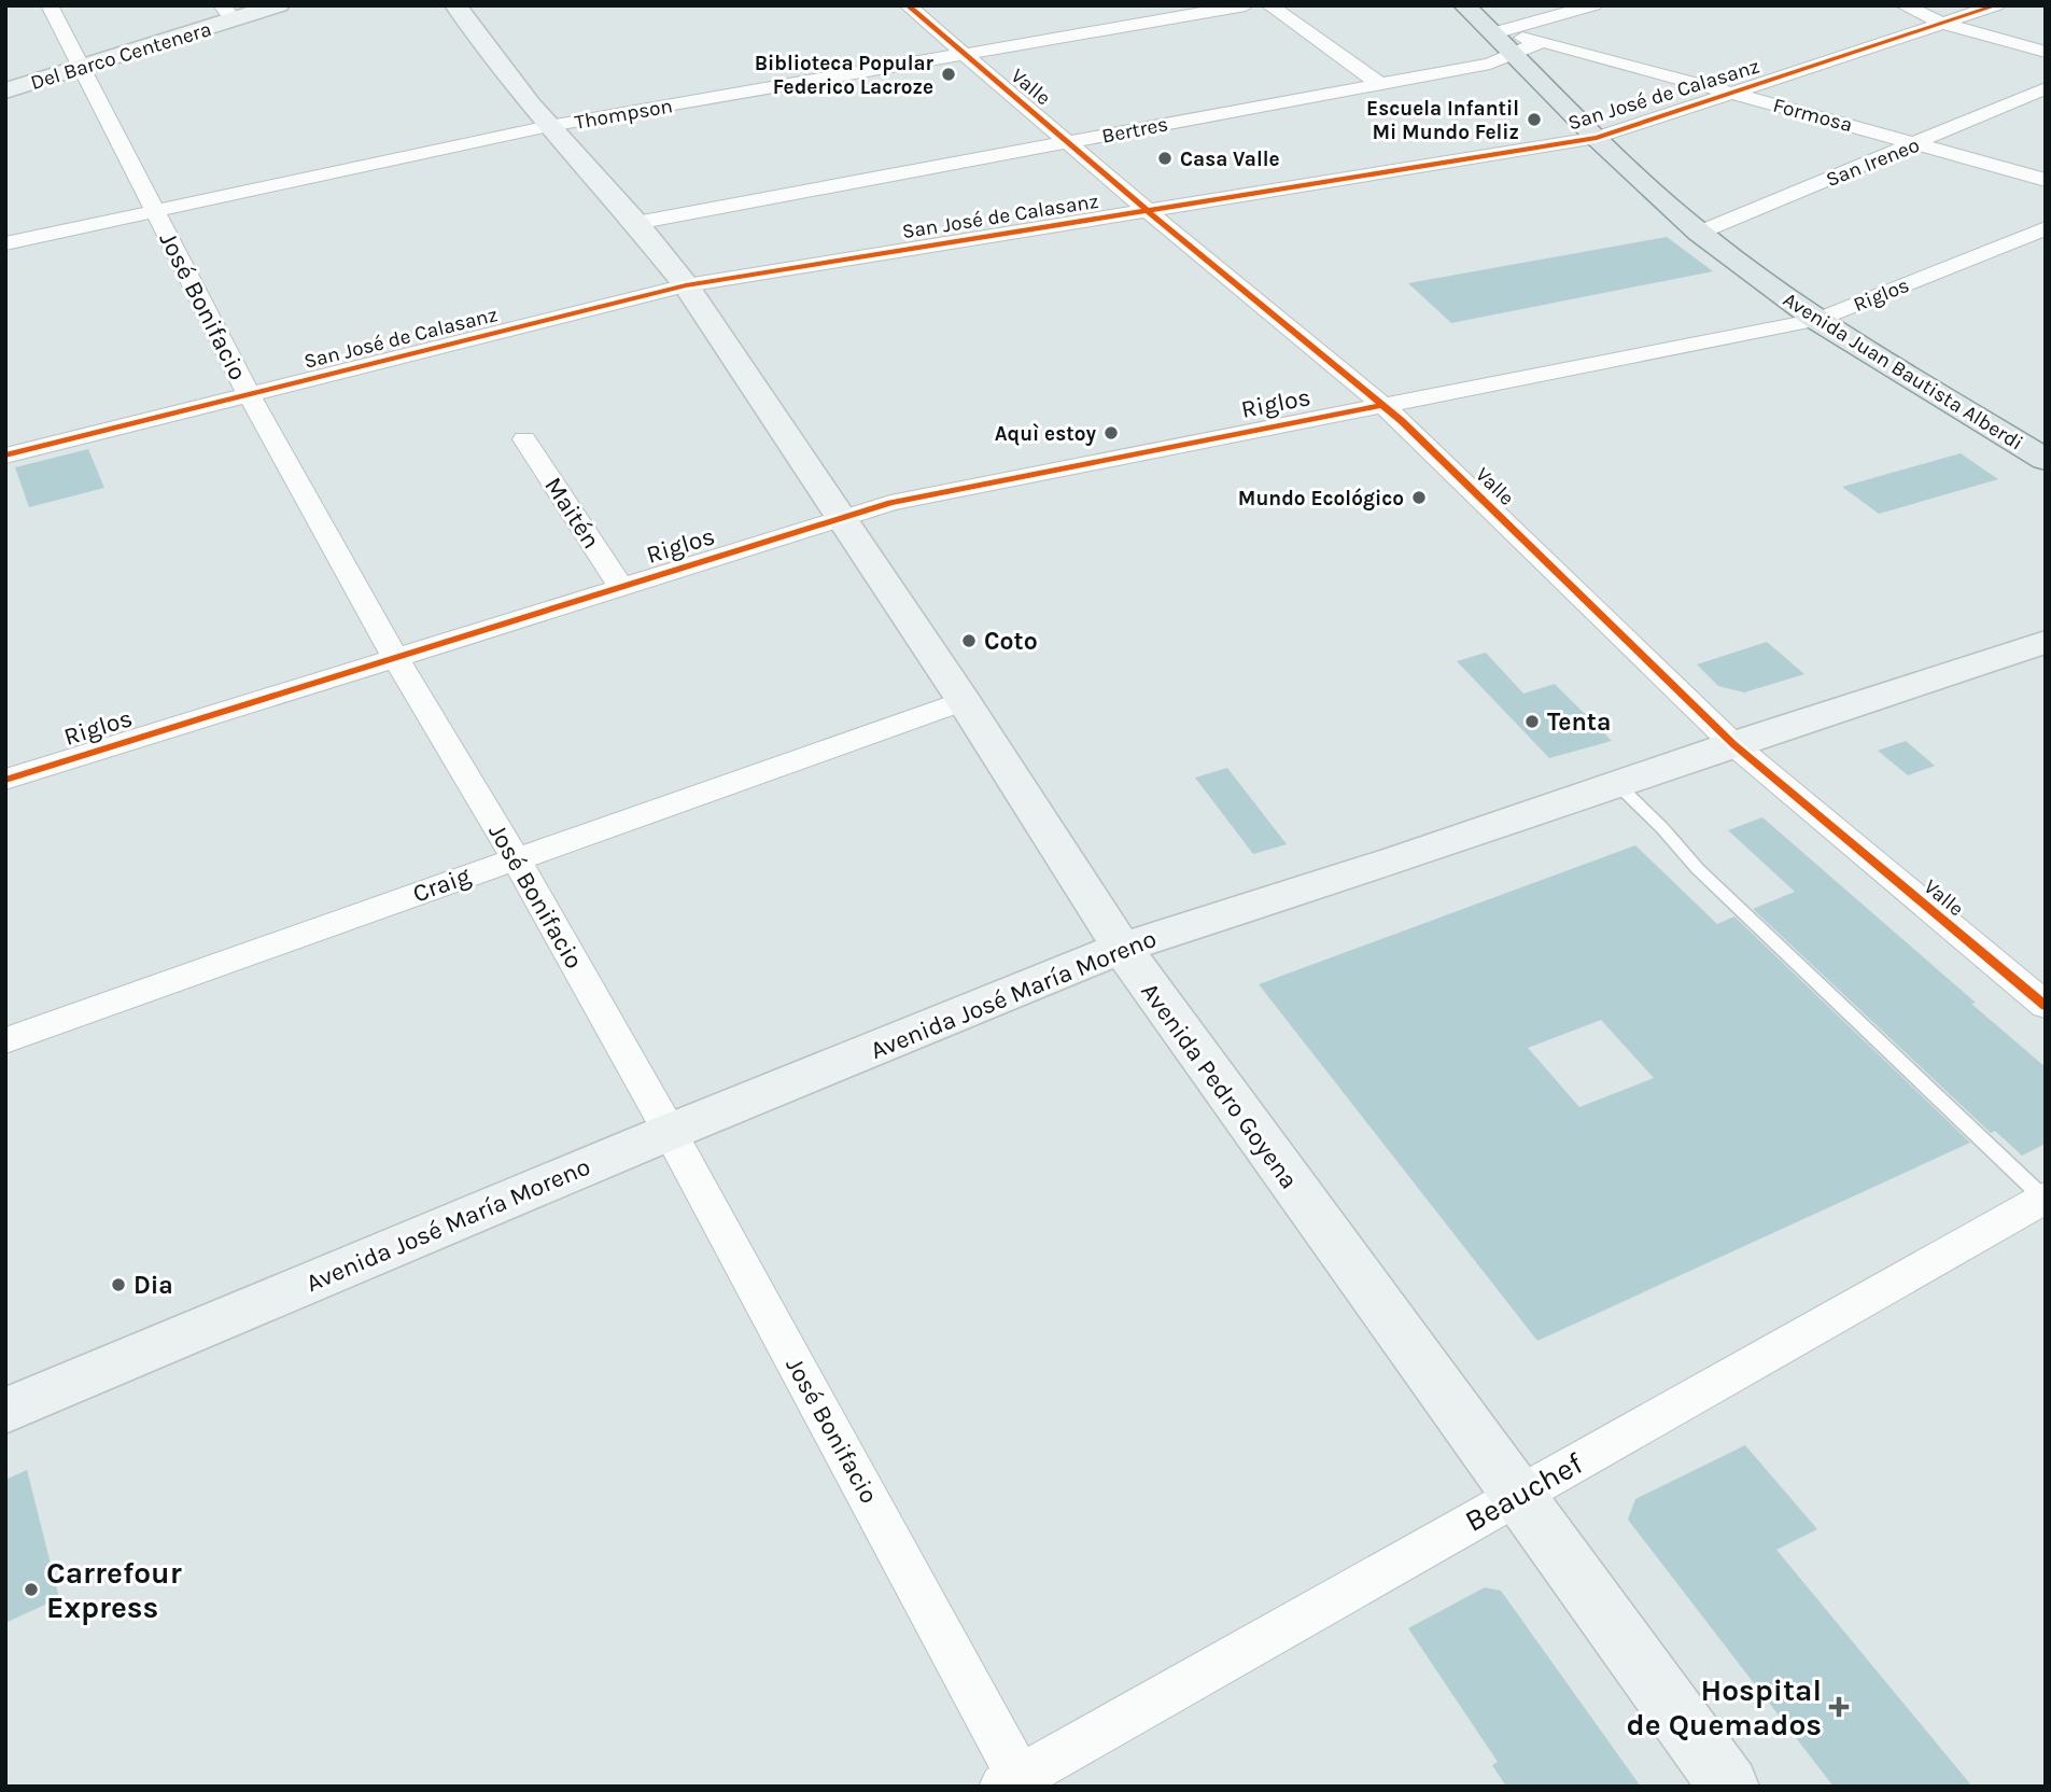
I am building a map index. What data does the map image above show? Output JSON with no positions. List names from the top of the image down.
{
  "streets": {
    "main road": [
      "Del Barco Centenera",
      "Avenida Juan Bautista Alberdi",
      "Avenida José María Moreno",
      "Avenida Pedro Goyena"
    ],
    "street": [
      "Valle",
      "San José de Calasanz",
      "Thompson",
      "Formosa",
      "Bertres",
      "San Ireneo",
      "Riglos",
      "José Bonifacio",
      "Maitén",
      "Craig",
      "Beauchef"
    ]
  },
  "crossings": [
    ["Del Barco Centenera", "José Bonifacio"],
    ["Valle", "San José de Calasanz"],
    ["Valle", "Thompson"],
    ["Valle", "Bertres"],
    ["Valle", "Riglos"],
    ["Valle", "Avenida José María Moreno"],
    ["San José de Calasanz", "Formosa"],
    ["San José de Calasanz", "José Bonifacio"],
    ["San José de Calasanz", "Avenida Juan Bautista Alberdi"],
    ["San José de Calasanz", "Avenida Pedro Goyena"],
    ["Thompson", "José Bonifacio"],
    ["Thompson", "Avenida Pedro Goyena"],
    ["Formosa", "Bertres"],
    ["Formosa", "San Ireneo"],
    ["Formosa", "Avenida Juan Bautista Alberdi"],
    ["Bertres", "Avenida Juan Bautista Alberdi"],
    ["Bertres", "Avenida Pedro Goyena"],
    ["San Ireneo", "Avenida Juan Bautista Alberdi"],
    ["Riglos", "José Bonifacio"],
    ["Riglos", "Avenida Juan Bautista Alberdi"],
    ["Riglos", "Maitén"],
    ["Riglos", "Avenida Pedro Goyena"],
    ["José Bonifacio", "Craig"],
    ["José Bonifacio", "Avenida José María Moreno"],
    ["José Bonifacio", "Beauchef"],
    ["Craig", "Avenida Pedro Goyena"],
    ["Avenida José María Moreno", "Avenida Pedro Goyena"],
    ["Avenida Pedro Goyena", "Beauchef"]
  ],
  "places": {
    "other": [
      "Biblioteca Popular Federico Lacroze",
      "Escuela Infantil Mi Mundo Feliz",
      "Casa Valle",
      "Aquì estoy",
      "Mundo Ecológico",
      "Coto",
      "Tenta",
      "Dia",
      "Carrefour Express"
    ],
    "health": ["Hospital de Quemados"]
  }
}
